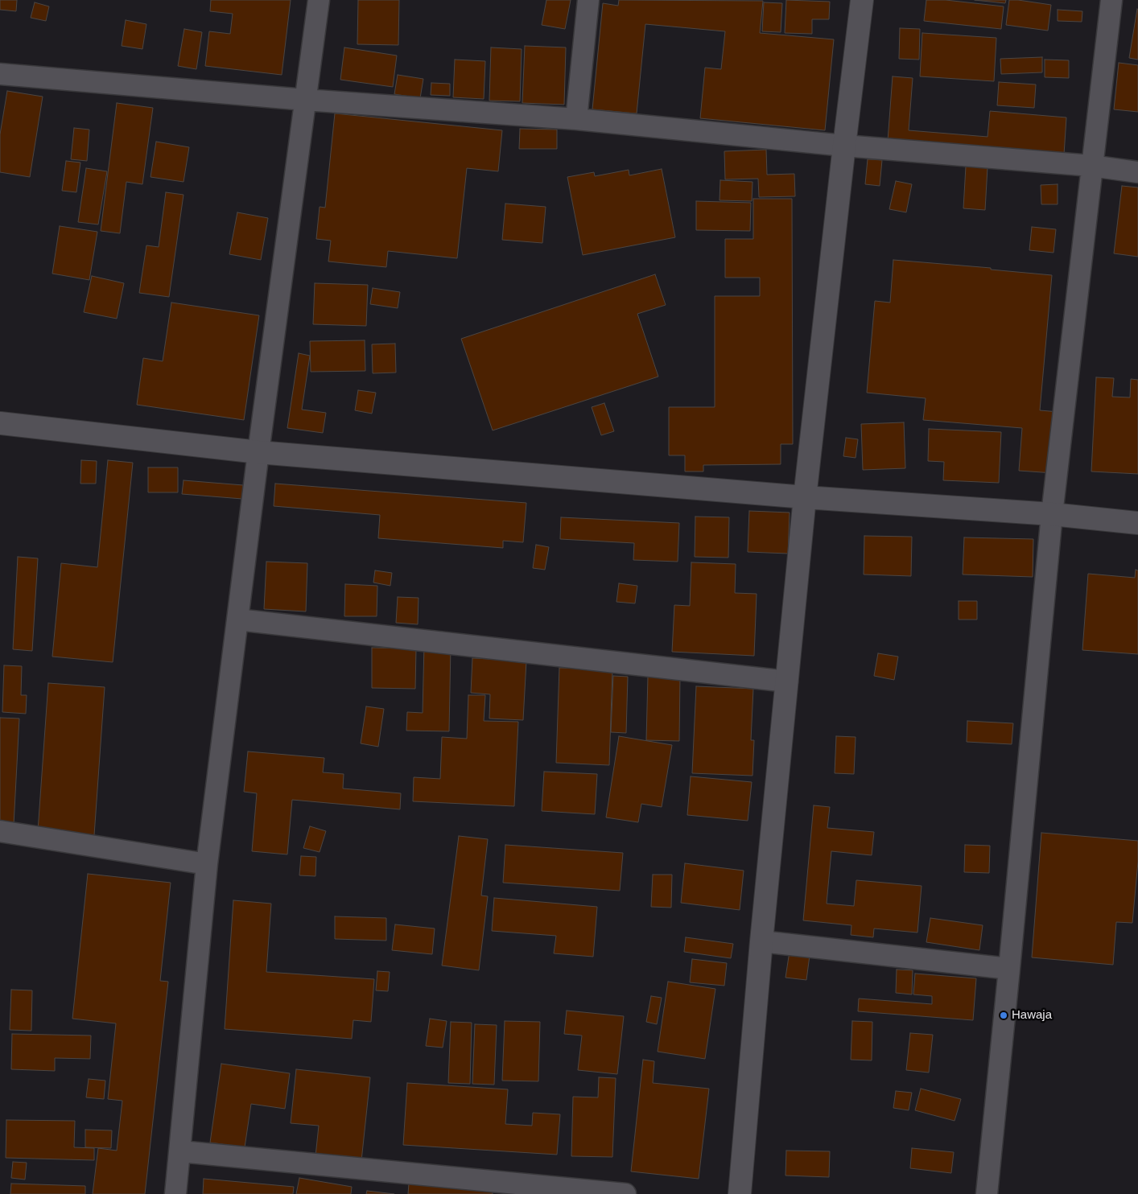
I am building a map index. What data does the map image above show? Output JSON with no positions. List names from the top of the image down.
{
  "places": ["Hawaja"]
}
